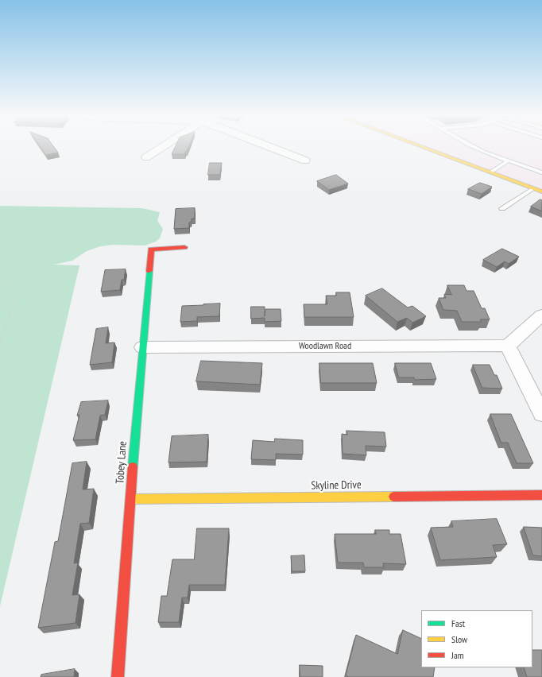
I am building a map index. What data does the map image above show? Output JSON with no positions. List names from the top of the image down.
{
  "streets": {
    "street": ["Woodlawn Road", "Tobey Lane", "Skyline Drive"]
  },
  "crossings": [
    ["Woodlawn Road", "Tobey Lane"],
    ["Tobey Lane", "Skyline Drive"]
  ],
  "legend": ["Fast", "Slow", "Jam"]
}
